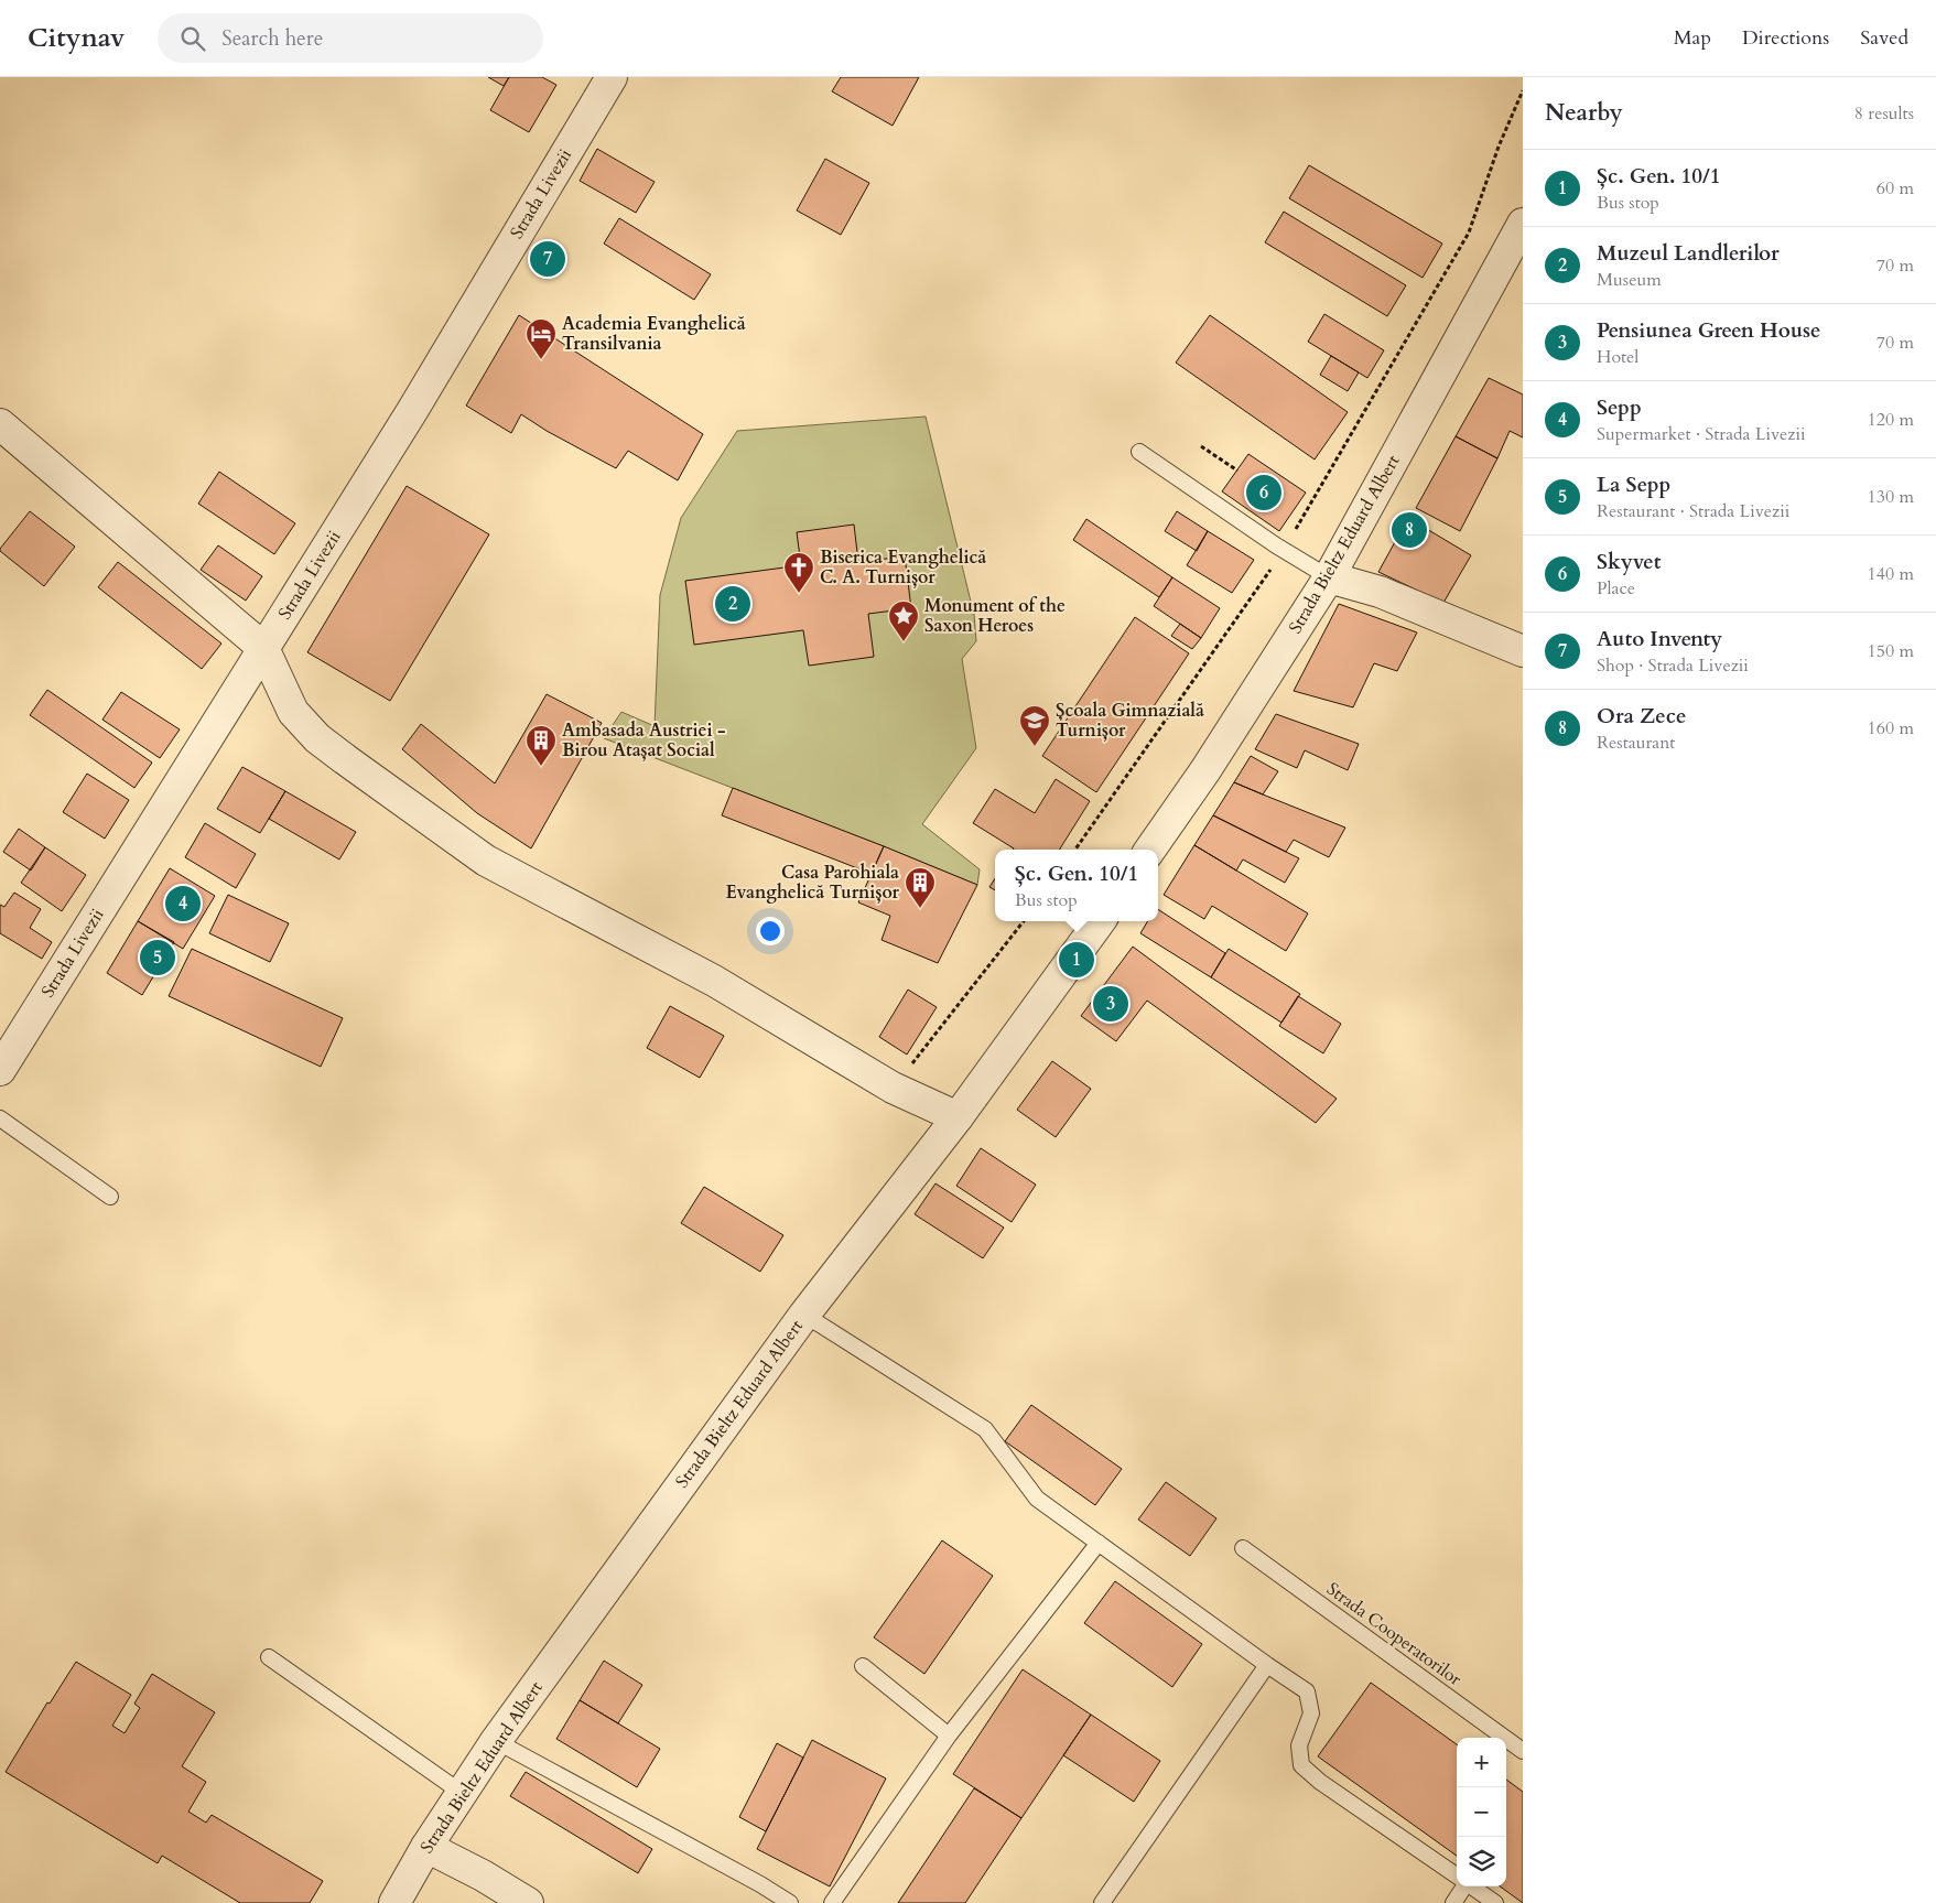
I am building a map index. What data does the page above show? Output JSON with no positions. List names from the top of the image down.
{
  "streets": {
    "street": ["Strada Livezii", "Strada Bieltz Eduard Albert"],
    "lane": ["Strada Cooperatorilor"]
  },
  "places": {
    "hotel": ["Academia Evanghelică Transilvania"],
    "church": ["Biserica Evanghelică C. A. Turnișor"],
    "place": ["Monument of the Saxon Heroes"],
    "school or university": ["Școala Gimnazială Turnișor"],
    "building": ["Ambasada Austriei - Birou Atașat Social", "Casa Parohiala Evanghelică Turnișor"]
  },
  "page": {
    "header": "Citynav",
    "search": "Search here",
    "nav": ["Map", "Directions", "Saved"],
    "heading": ["Nearby", "8 results"],
    "list": [
      {
        "mark": "1",
        "name": "Șc. Gen. 10/1",
        "note": "Bus stop",
        "value": "60 m"
      },
      {
        "mark": "2",
        "name": "Muzeul Landlerilor",
        "note": "Museum",
        "value": "70 m"
      },
      {
        "mark": "3",
        "name": "Pensiunea Green House",
        "note": "Hotel",
        "value": "70 m"
      },
      {
        "mark": "4",
        "name": "Sepp",
        "note": "Supermarket · Strada Livezii",
        "value": "120 m"
      },
      {
        "mark": "5",
        "name": "La Sepp",
        "note": "Restaurant · Strada Livezii",
        "value": "130 m"
      },
      {
        "mark": "6",
        "name": "Skyvet",
        "note": "Place",
        "value": "140 m"
      },
      {
        "mark": "7",
        "name": "Auto Inventy",
        "note": "Shop · Strada Livezii",
        "value": "150 m"
      },
      {
        "mark": "8",
        "name": "Ora Zece",
        "note": "Restaurant",
        "value": "160 m"
      }
    ],
    "pins": [
      "7",
      "6",
      "8",
      "2",
      "4",
      "5",
      "1",
      "3"
    ],
    "popup": ["Șc. Gen. 10/1", "Bus stop"],
    "map_buttons": ["+", "−"]
  }
}
